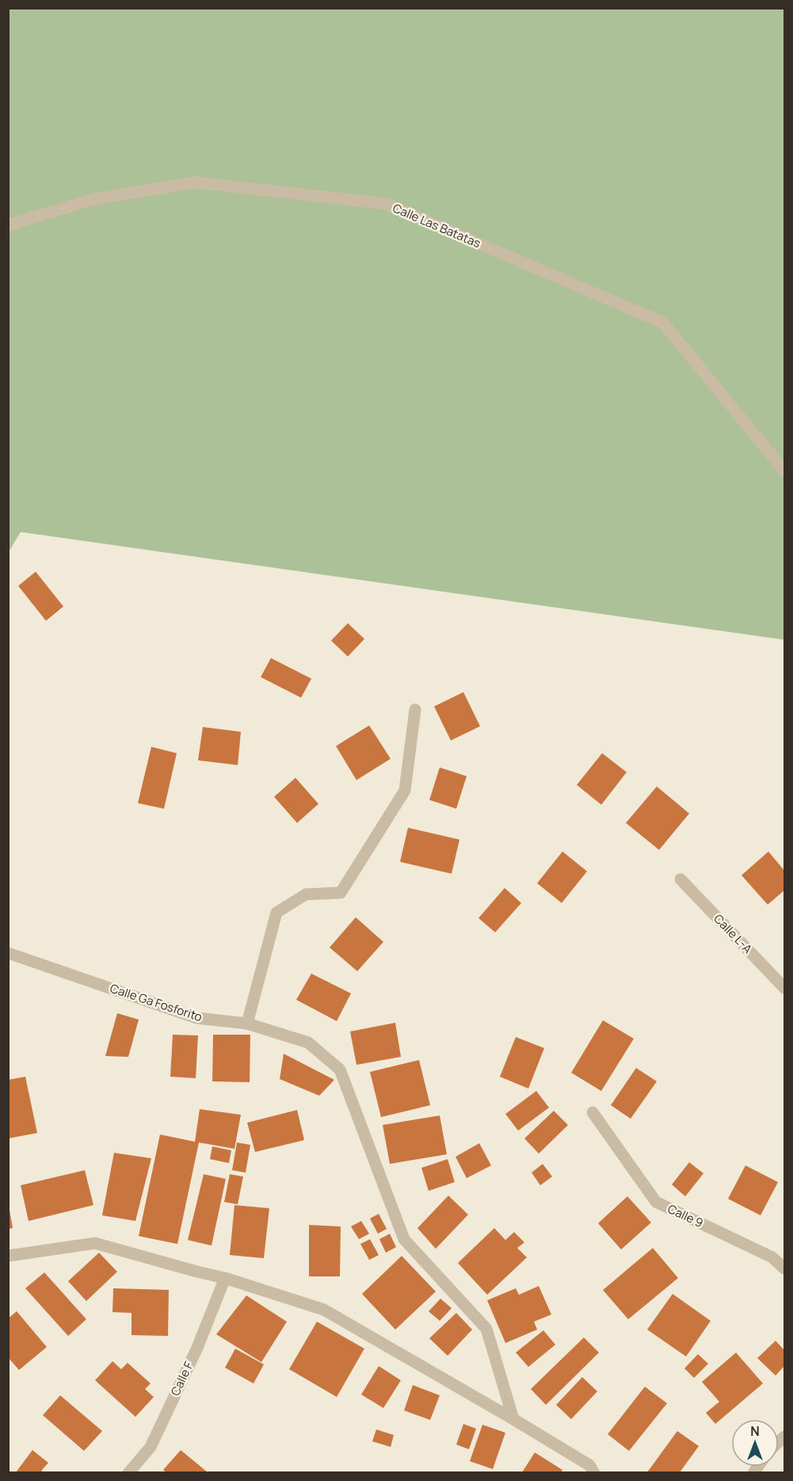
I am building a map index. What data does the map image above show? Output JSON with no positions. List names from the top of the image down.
{
  "streets": {
    "street": [
      "Calle Las Batatas",
      "Calle L-A",
      "Calle Ga Fosforito",
      "Calle 9",
      "Calle F"
    ]
  },
  "north": "top"
}
